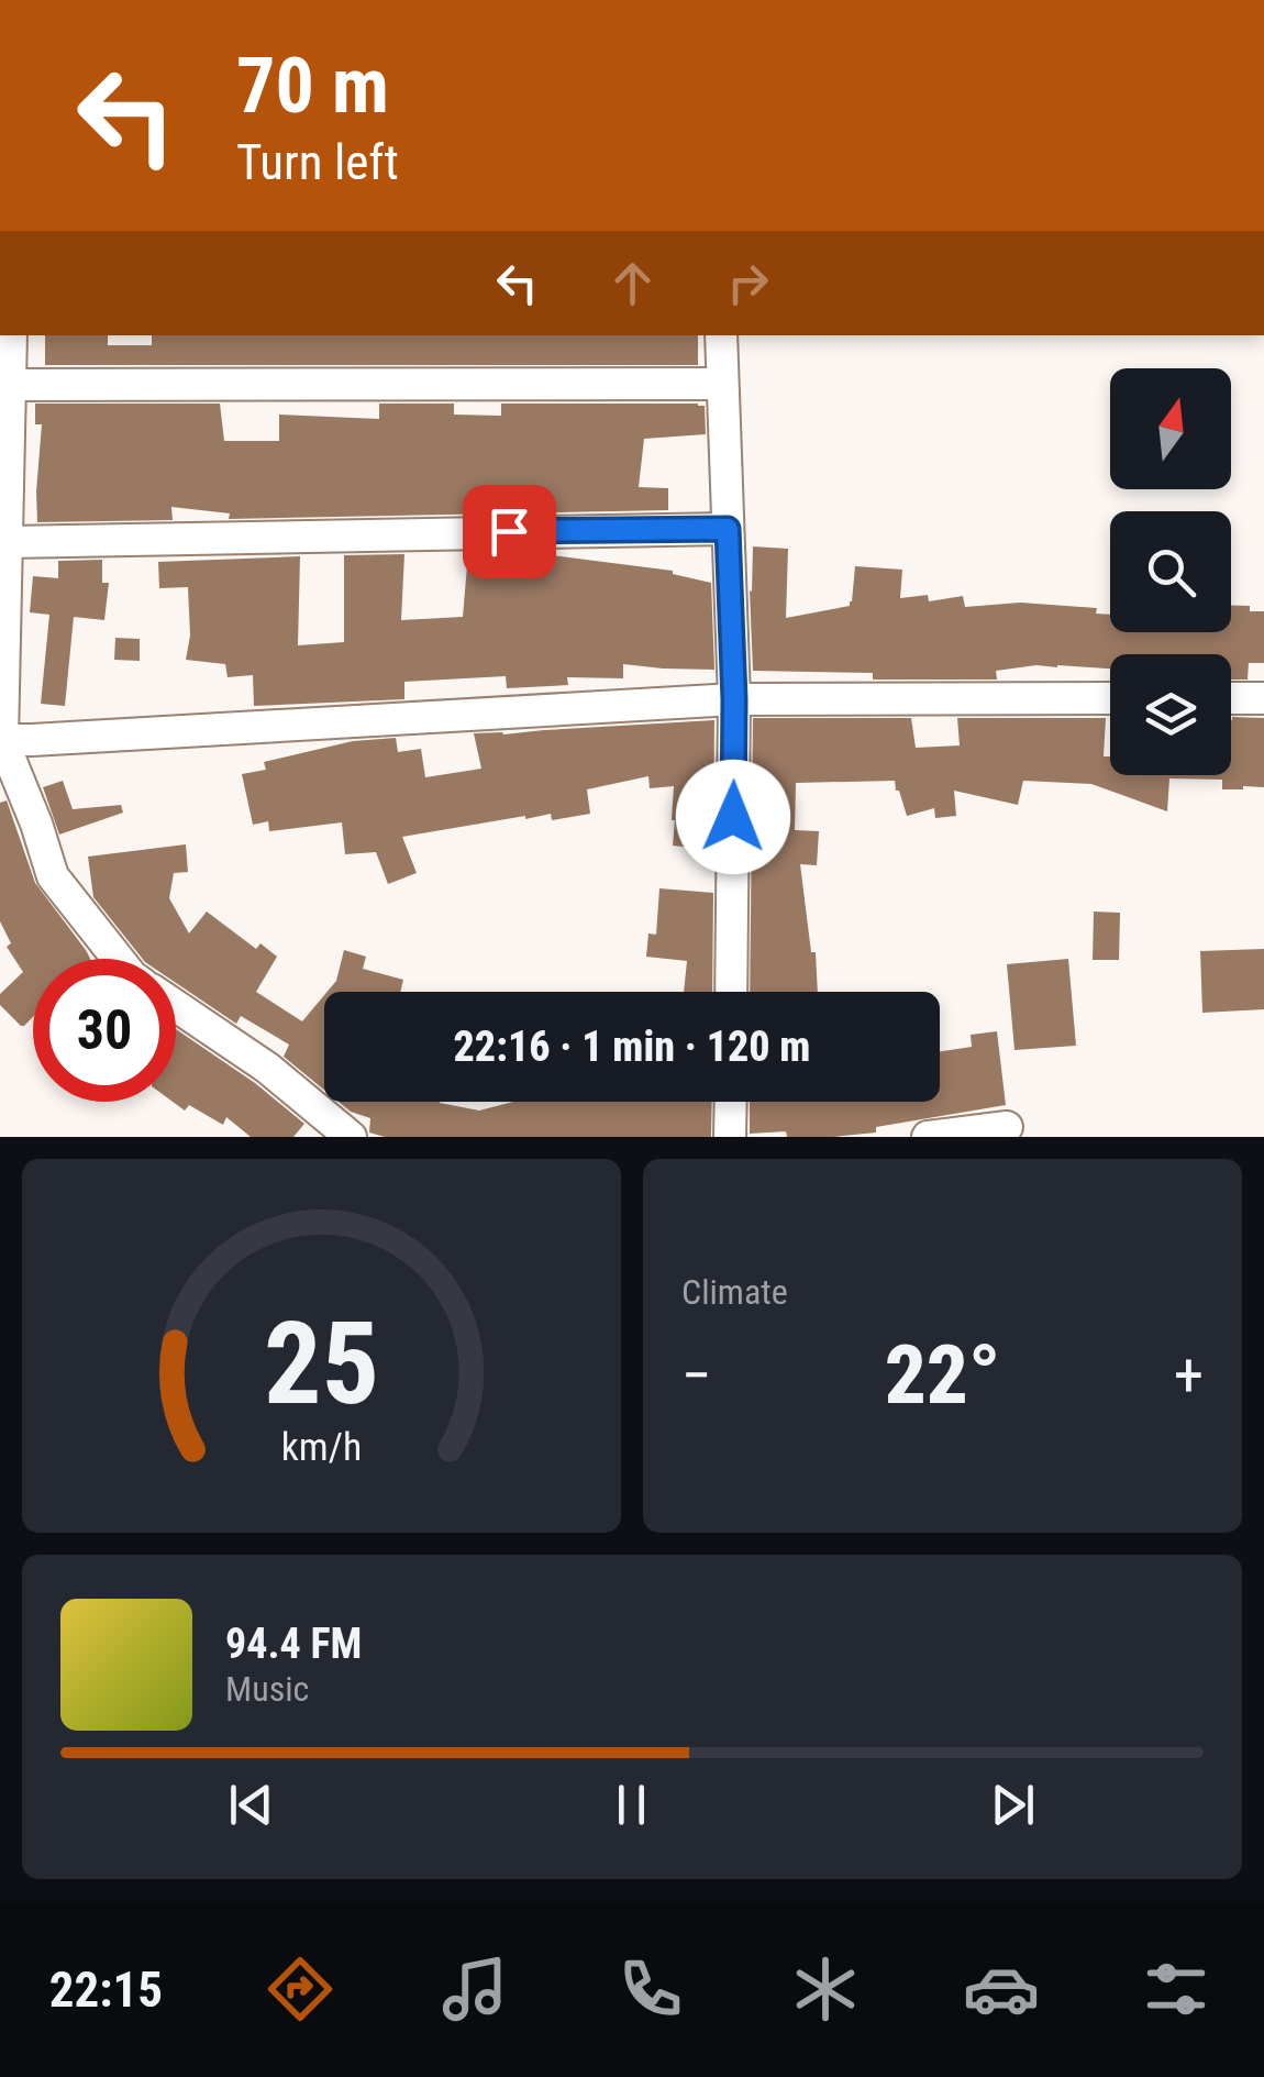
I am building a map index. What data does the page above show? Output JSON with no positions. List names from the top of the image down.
{
  "north": "top",
  "page": {
    "turn": ["70 m", "Turn left"],
    "limit": "30",
    "trip": "22:16 · 1 min · 120 m",
    "tile": "Climate",
    "heat": ["−", "22°", "+"],
    "song": ["94.4 FM", "Music"],
    "tabs": "22:15",
    "gauge": ["25", "km/h"]
  }
}
